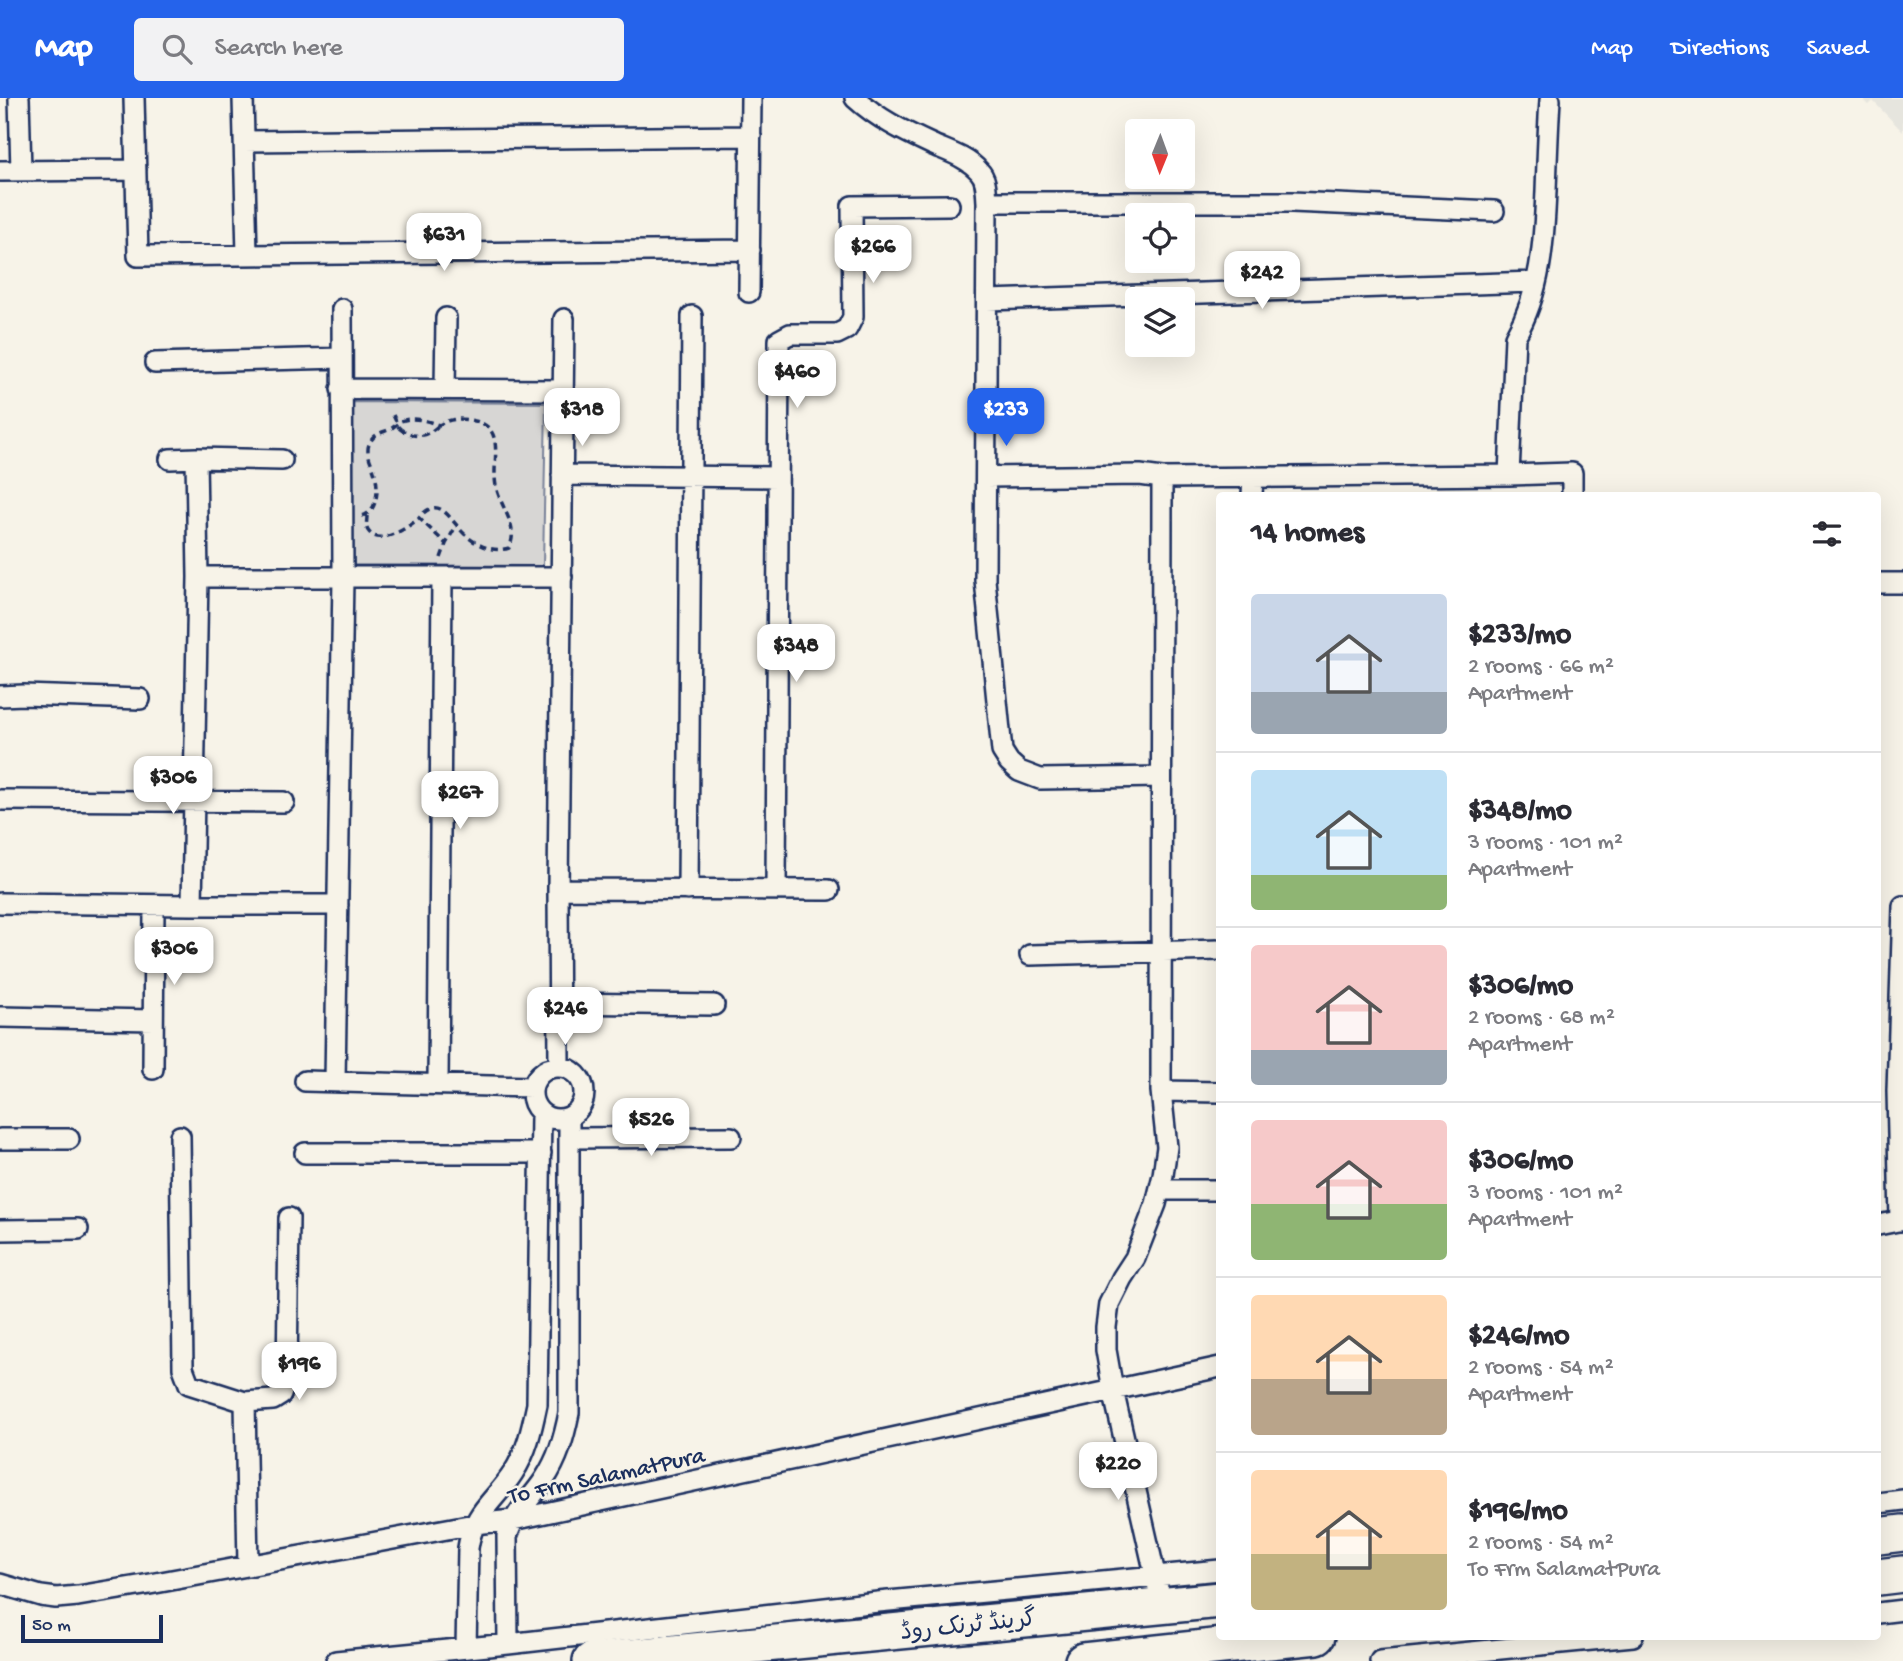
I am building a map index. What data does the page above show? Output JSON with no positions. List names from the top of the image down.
{
  "streets": {
    "highway": ["گرینڈ ٹرنک روڈ"],
    "street": ["To Frm SalamatPura"]
  },
  "scale_bar": "50 m",
  "north": "bottom",
  "page": {
    "header": "Map",
    "search": "Search here",
    "nav": ["Map", "Directions", "Saved"],
    "price": [
      "$631",
      "$266",
      "$242",
      "$460",
      "$318",
      "$233",
      "$348",
      "$306",
      "$267",
      "$306",
      "$246",
      "$526",
      "$196",
      "$220"
    ],
    "heading": "14 homes",
    "list": [
      {
        "name": "$233/mo",
        "note": "2 rooms · 66 m² · Apartment"
      },
      {
        "name": "$348/mo",
        "note": "3 rooms · 101 m² · Apartment"
      },
      {
        "name": "$306/mo",
        "note": "2 rooms · 68 m² · Apartment"
      },
      {
        "name": "$306/mo",
        "note": "3 rooms · 101 m² · Apartment"
      },
      {
        "name": "$246/mo",
        "note": "2 rooms · 54 m² · Apartment"
      },
      {
        "name": "$196/mo",
        "note": "2 rooms · 54 m² · To Frm SalamatPura"
      }
    ],
    "scale": "50 m"
  }
}
